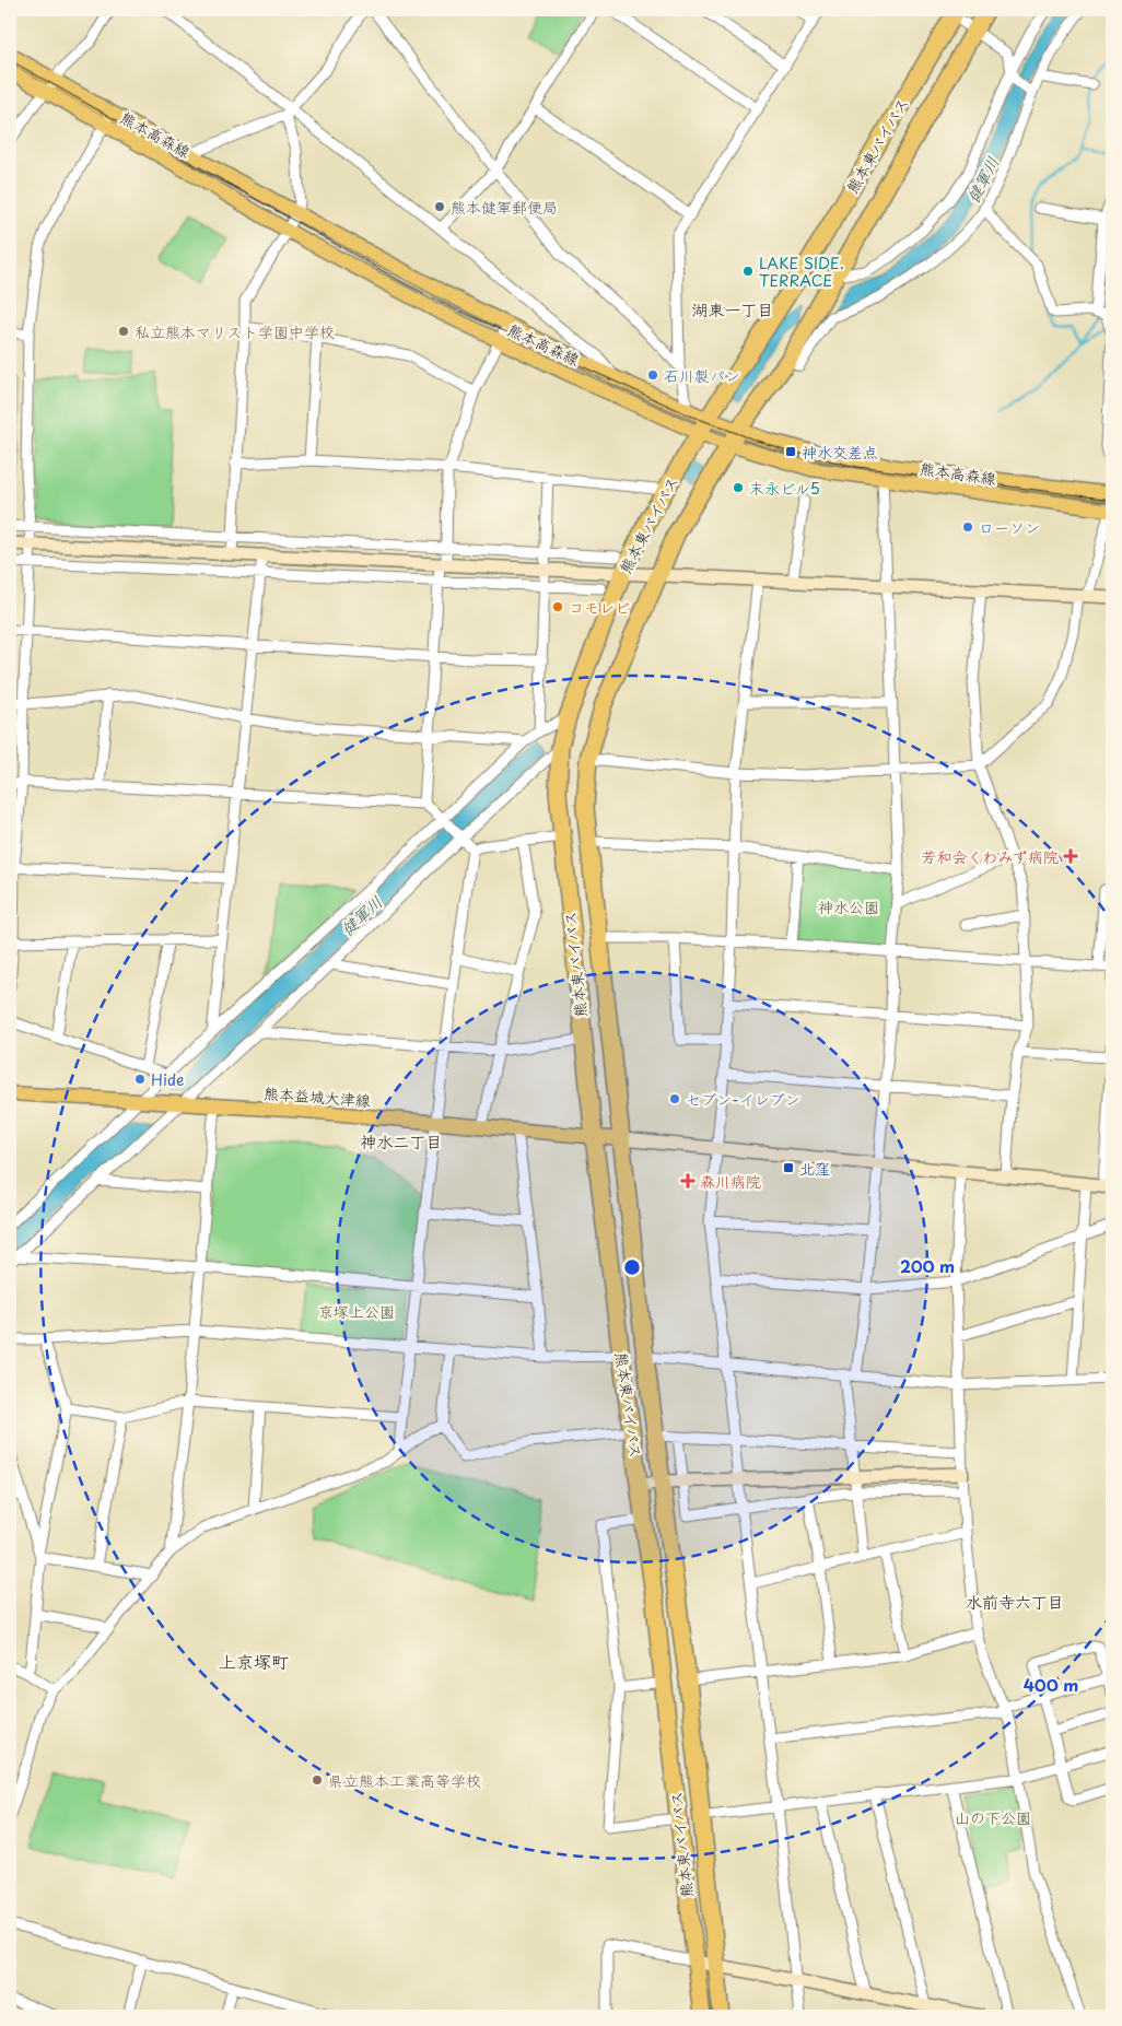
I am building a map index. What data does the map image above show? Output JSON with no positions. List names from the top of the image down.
{
  "streets": {
    "highway": ["熊本東バイパス"],
    "main road": ["熊本高森線", "熊本益城大津線"]
  },
  "crossings": [
    ["熊本高森線", "熊本東バイパス"],
    ["熊本東バイパス", "熊本益城大津線"]
  ],
  "districts": [
    "湖東一丁目",
    "神水二丁目",
    "水前寺六丁目",
    "上京塚町"
  ],
  "water": ["健軍川"],
  "parks": ["神水公園", "京塚上公園", "山の下公園"],
  "places": {
    "other": [
      "熊本健軍郵便局",
      "LAKE SIDE. TERRACE",
      "私立熊本マリスト学園中学校",
      "石川製パン",
      "末永ビル5",
      "ローソン",
      "コモレビ",
      "Hide",
      "セブン-イレブン",
      "県立熊本工業高等学校"
    ],
    "transit": ["神水交差点", "北窪"],
    "health": ["芳和会くわみず病院", "森川病院"]
  },
  "rings": ["200 m", "400 m"]
}
